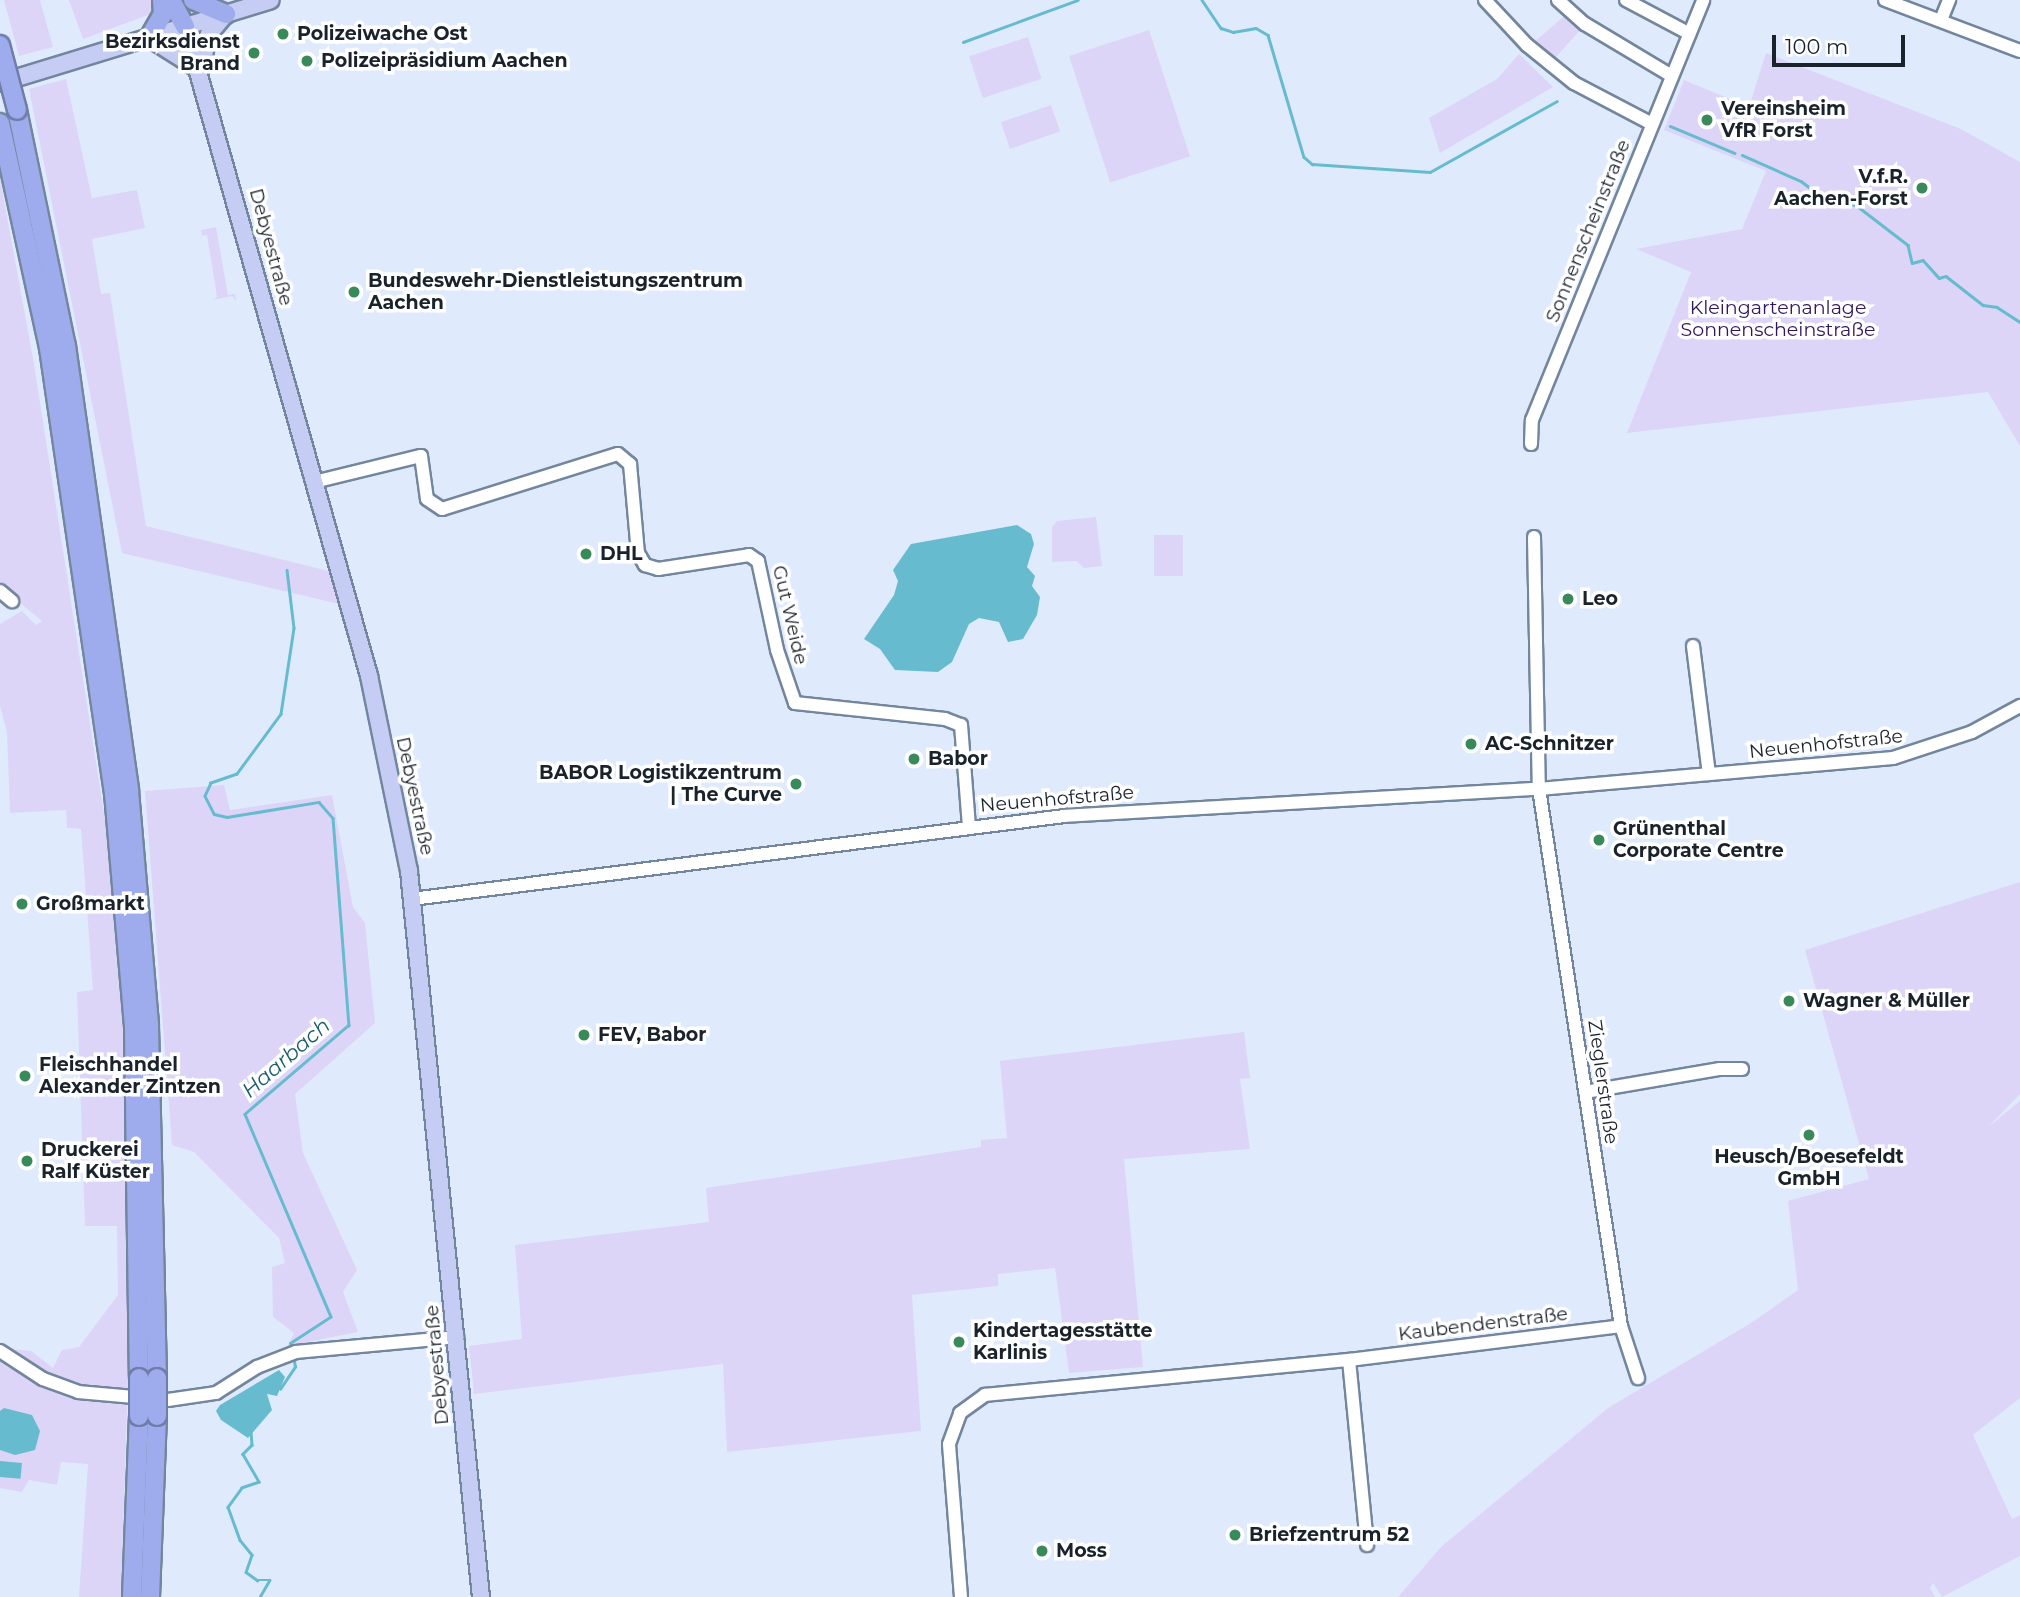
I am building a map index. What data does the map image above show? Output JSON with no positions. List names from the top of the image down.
{
  "streets": {
    "main road": ["Debyestraße"],
    "street": [
      "Sonnenscheinstraße",
      "Gut Weide",
      "Neuenhofstraße",
      "Zieglerstraße",
      "Kaubendenstraße"
    ]
  },
  "crossings": [
    ["Debyestraße", "Gut Weide"],
    ["Debyestraße", "Neuenhofstraße"],
    ["Gut Weide", "Neuenhofstraße"],
    ["Neuenhofstraße", "Zieglerstraße"],
    ["Zieglerstraße", "Kaubendenstraße"]
  ],
  "water": ["Haarbach"],
  "parks": ["Kleingartenanlage Sonnenscheinstraße"],
  "places": [
    "Polizeiwache Ost",
    "Bezirksdienst Brand",
    "Polizeipräsidium Aachen",
    "Vereinsheim VfR Forst",
    "V.f.R. Aachen-Forst",
    "Bundeswehr-Dienstleistungszentrum Aachen",
    "DHL",
    "Leo",
    "AC-Schnitzer",
    "Babor",
    "BABOR Logistikzentrum | The Curve",
    "Grünenthal Corporate Centre",
    "Großmarkt",
    "Wagner & Müller",
    "FEV, Babor",
    "Fleischhandel Alexander Zintzen",
    "Heusch/Boesefeldt GmbH",
    "Druckerei Ralf Küster",
    "Kindertagesstätte Karlinis",
    "Briefzentrum 52",
    "Moss"
  ],
  "scale_bar": "100 m"
}
